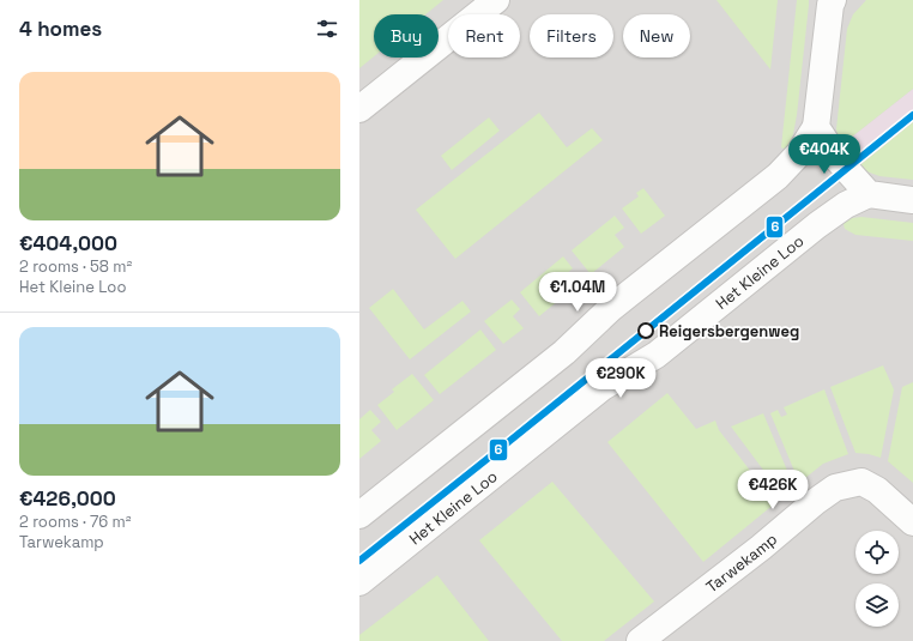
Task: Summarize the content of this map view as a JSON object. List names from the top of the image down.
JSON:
{
  "streets": {
    "street": ["Het Kleine Loo", "Tarwekamp"]
  },
  "places": ["Reigersbergenweg"],
  "lines": ["transit line 6"],
  "page": {
    "heading": "4 homes",
    "chip": [
      "Buy",
      "Rent",
      "Filters",
      "New"
    ],
    "list": [
      {
        "name": "€404,000",
        "note": "2 rooms · 58 m² · Het Kleine Loo"
      },
      {
        "name": "€426,000",
        "note": "2 rooms · 76 m² · Tarwekamp"
      }
    ],
    "price": [
      "€404K",
      "€1.04M",
      "€290K",
      "€426K"
    ]
  }
}
